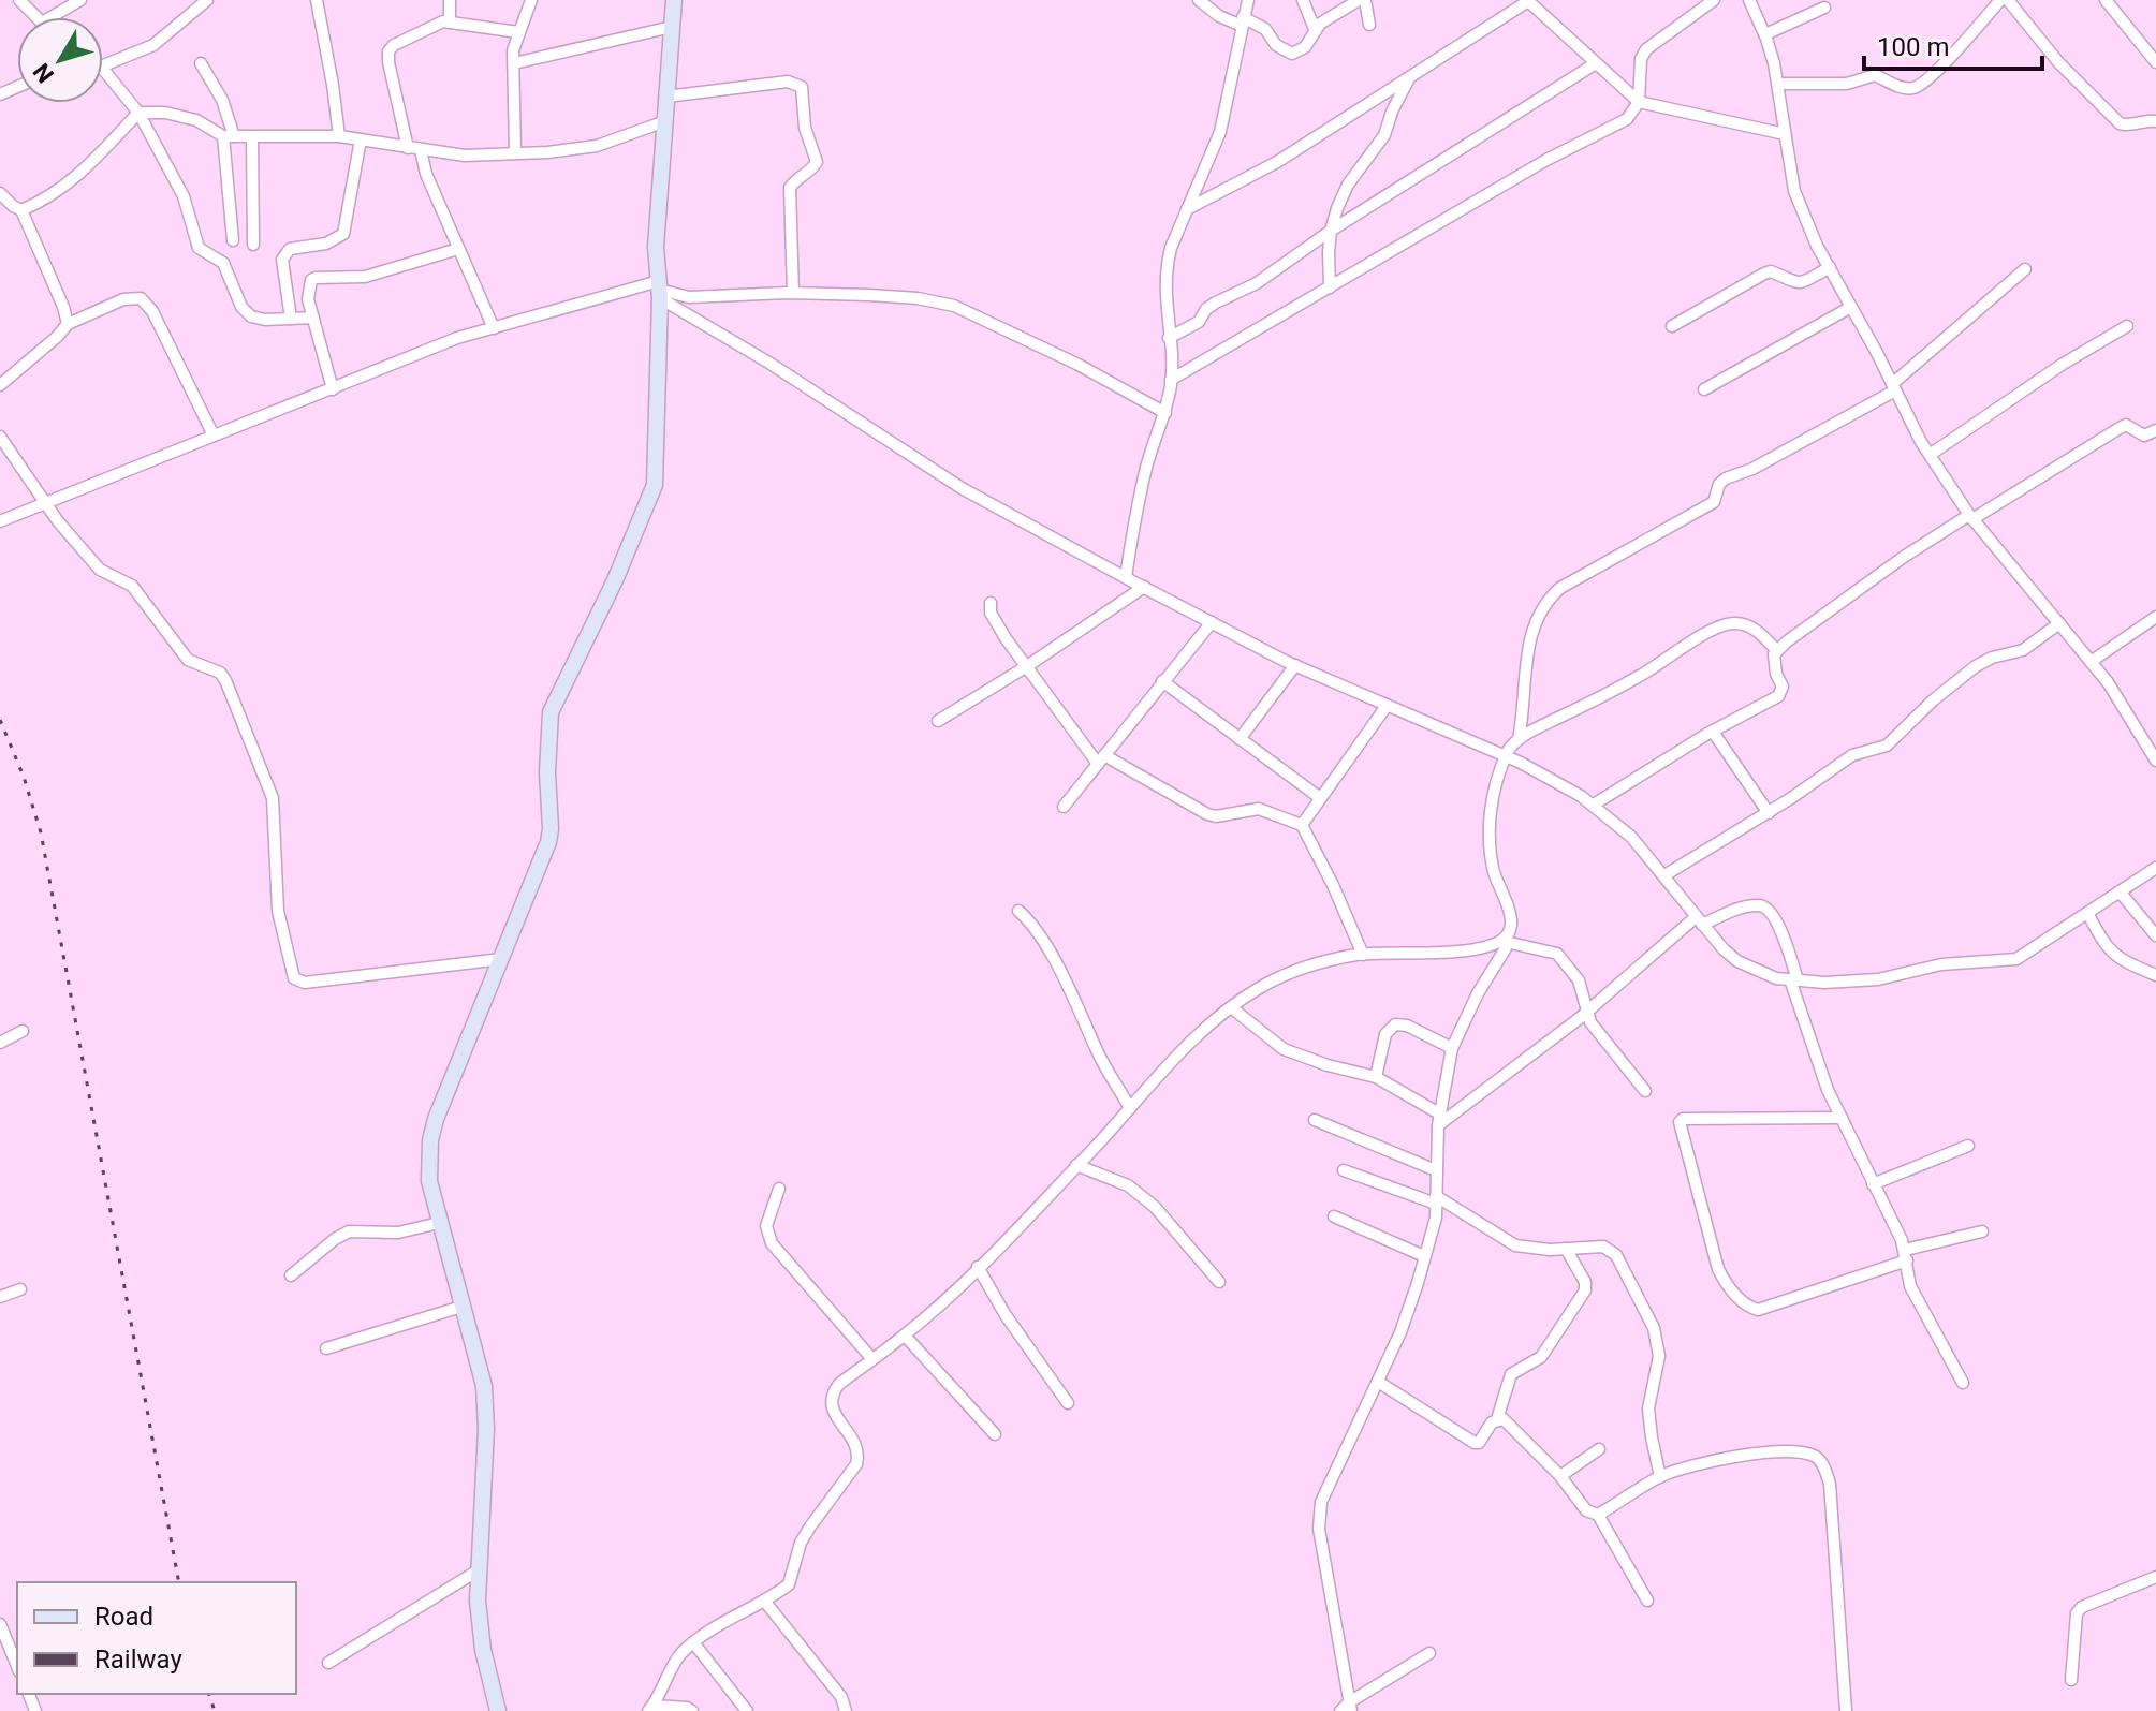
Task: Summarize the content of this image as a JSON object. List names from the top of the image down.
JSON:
{
  "legend": ["Road", "Railway"],
  "scale_bar": "100 m",
  "north": "bottom left"
}
